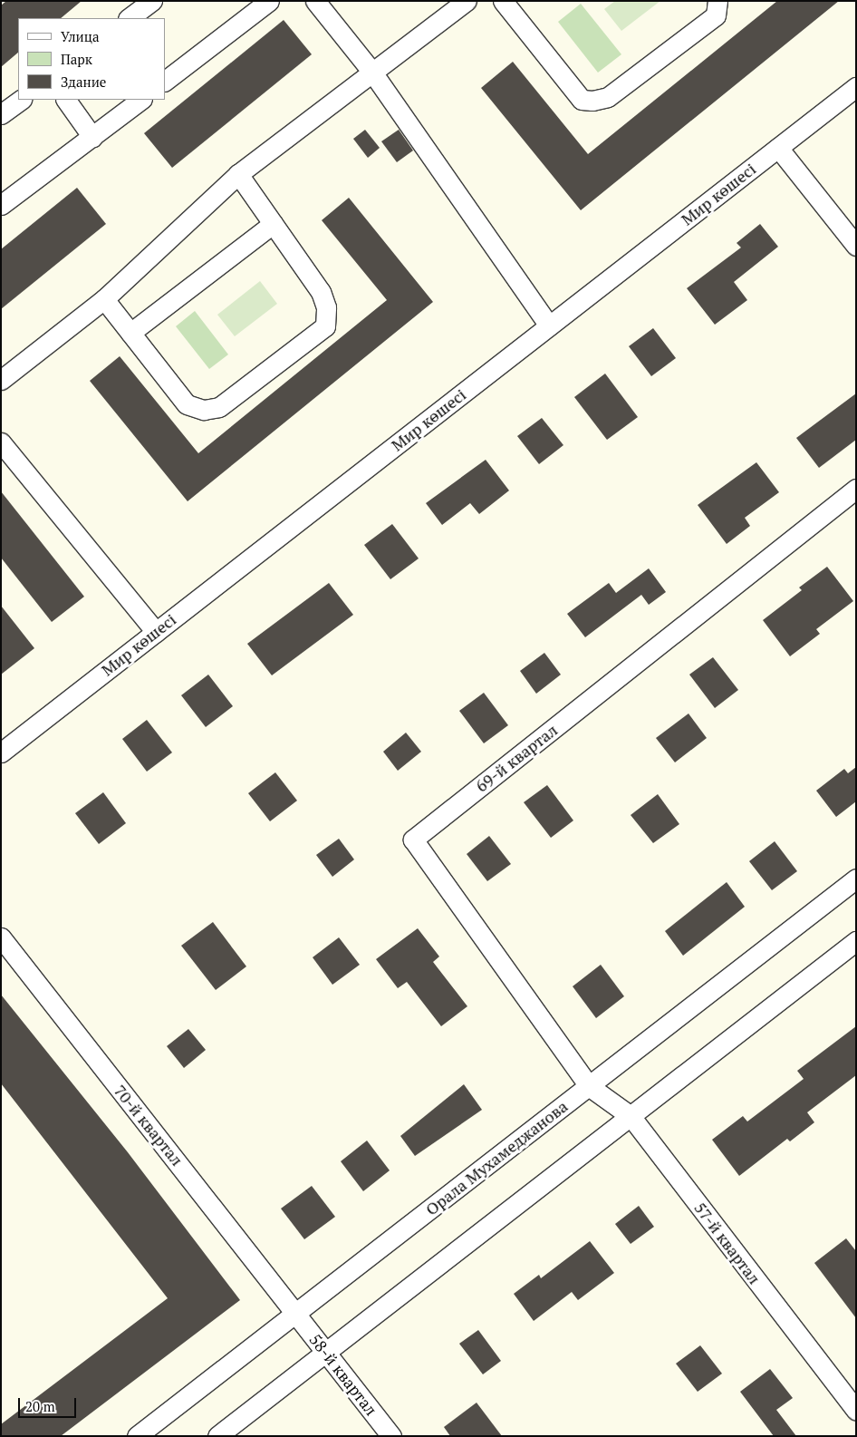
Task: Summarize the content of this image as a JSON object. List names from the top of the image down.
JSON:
{
  "streets": {
    "street": [
      "Мир көшесі",
      "69-й квартал",
      "70-й квартал",
      "Орала Мухамеджанова",
      "57-й квартал",
      "58-й квартал"
    ]
  },
  "crossings": [
    ["69-й квартал", "Орала Мухамеджанова"],
    ["69-й квартал", "57-й квартал"],
    ["70-й квартал", "Орала Мухамеджанова"],
    ["70-й квартал", "58-й квартал"],
    ["Орала Мухамеджанова", "57-й квартал"],
    ["Орала Мухамеджанова", "58-й квартал"]
  ],
  "legend": ["Улица", "Парк", "Здание"],
  "scale_bar": "20 m"
}
